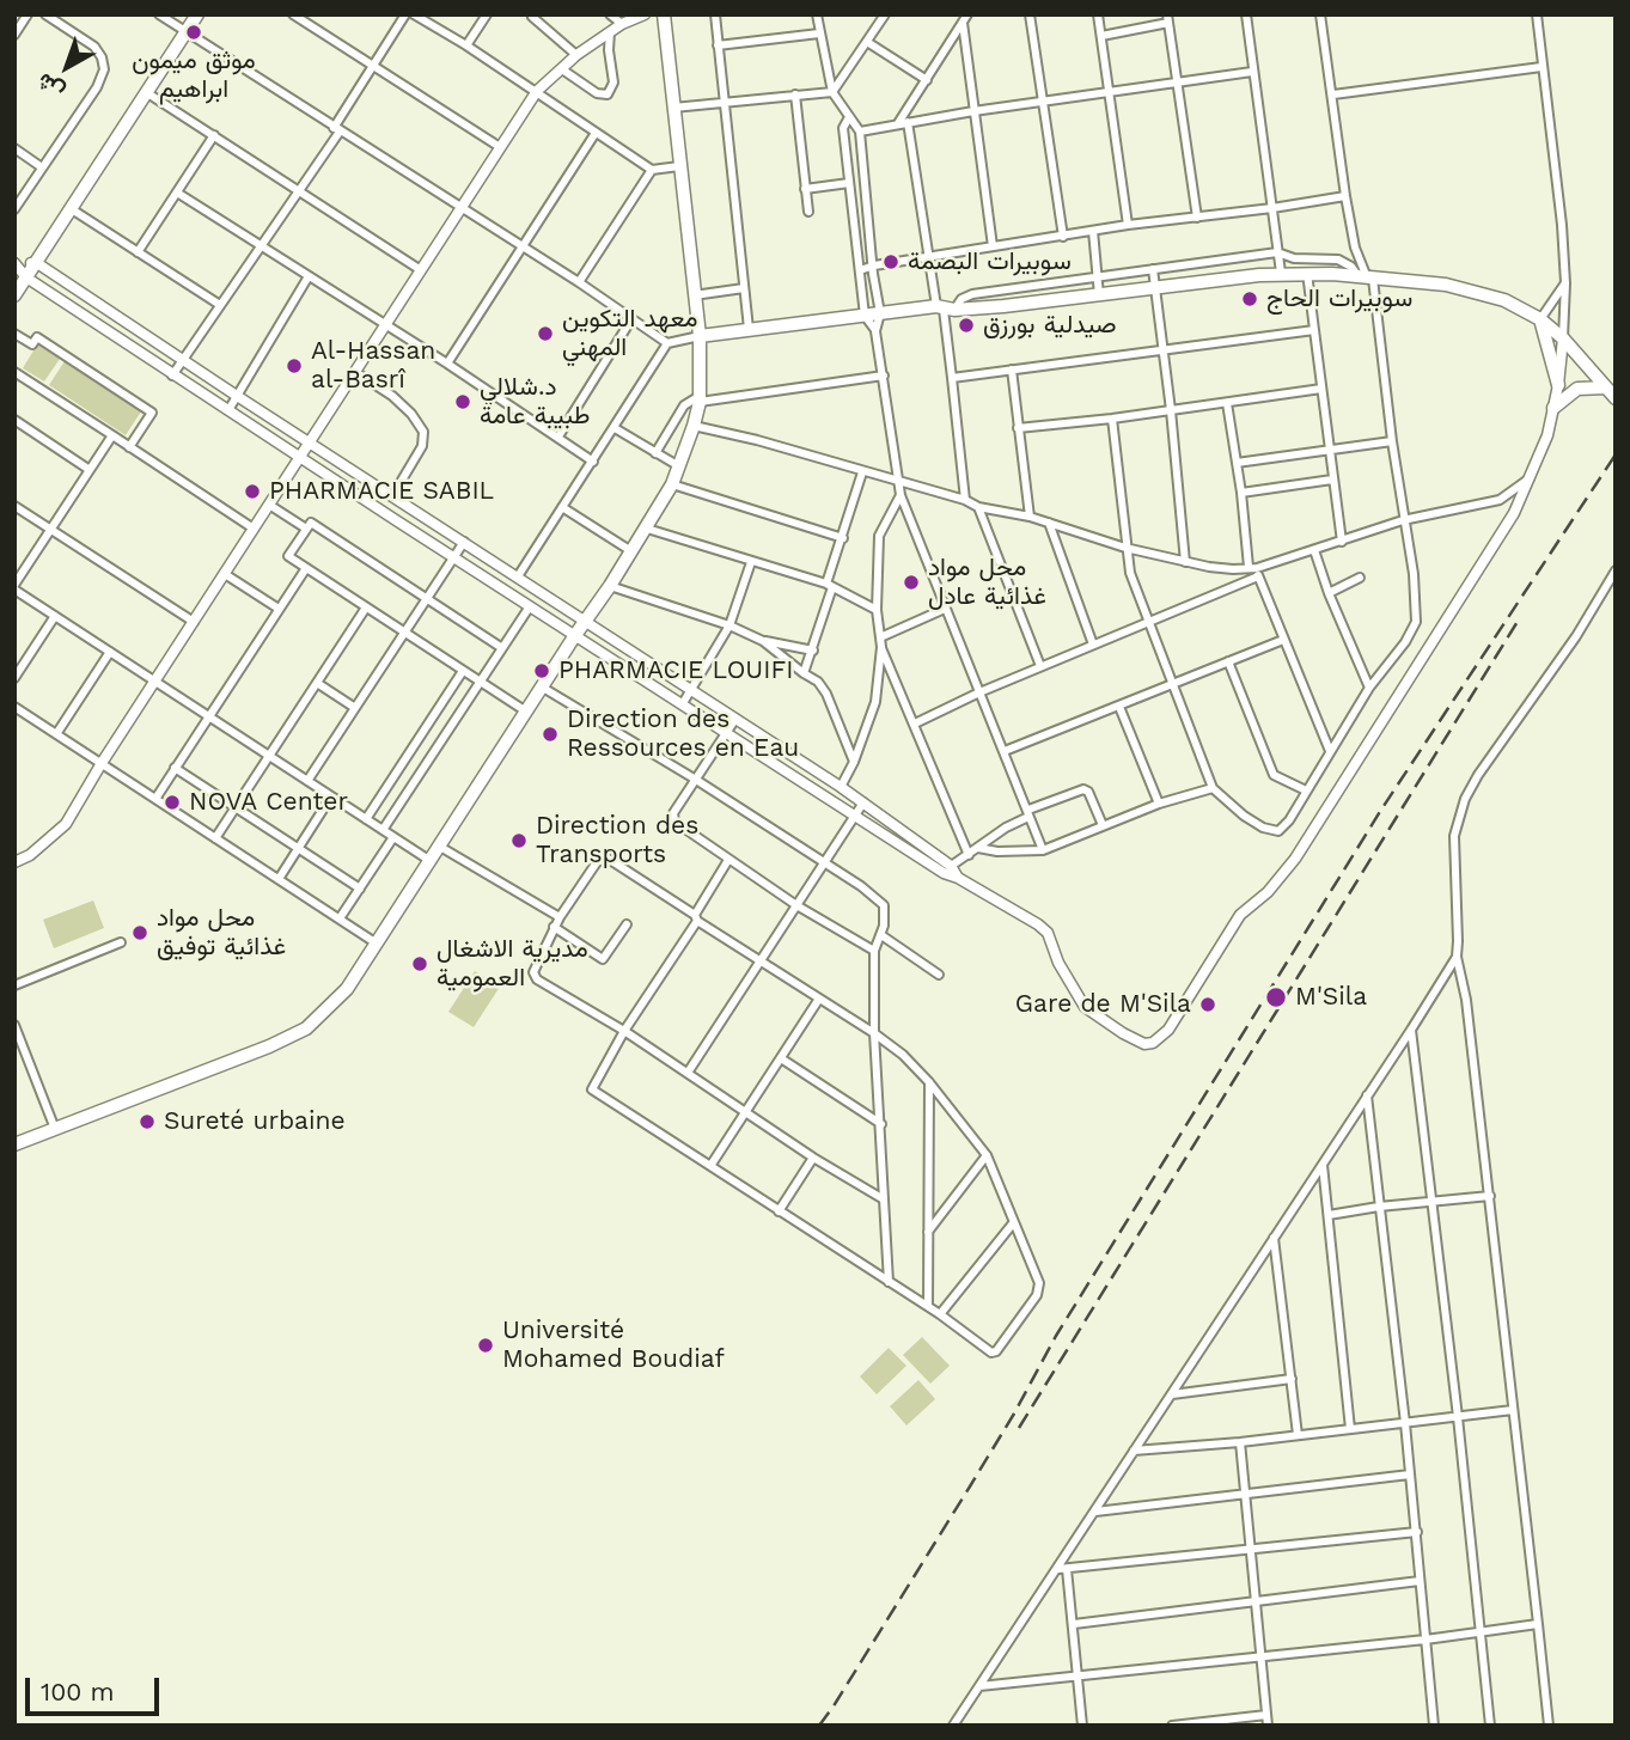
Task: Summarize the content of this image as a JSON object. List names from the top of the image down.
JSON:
{
  "places": [
    "موثق ميمون ابراهيم",
    "سوبيرات البصمة",
    "سوبيرات الحاج",
    "صيدلية بورزق",
    "معهد التكوين المهني",
    "Al-Hassan al-Basrî",
    "د.شلالي طبيبة عامة",
    "PHARMACIE SABIL",
    "محل مواد غذائية عادل",
    "PHARMACIE LOUIFI",
    "Direction des Ressources en Eau",
    "NOVA Center",
    "Direction des Transports",
    "محل مواد غذائية توفيق",
    "مديرية الاشغال العمومية",
    "M'Sila",
    "Gare de M'Sila",
    "Sureté urbaine",
    "Université Mohamed Boudiaf"
  ],
  "scale_bar": "100 m",
  "north": "bottom left"
}
